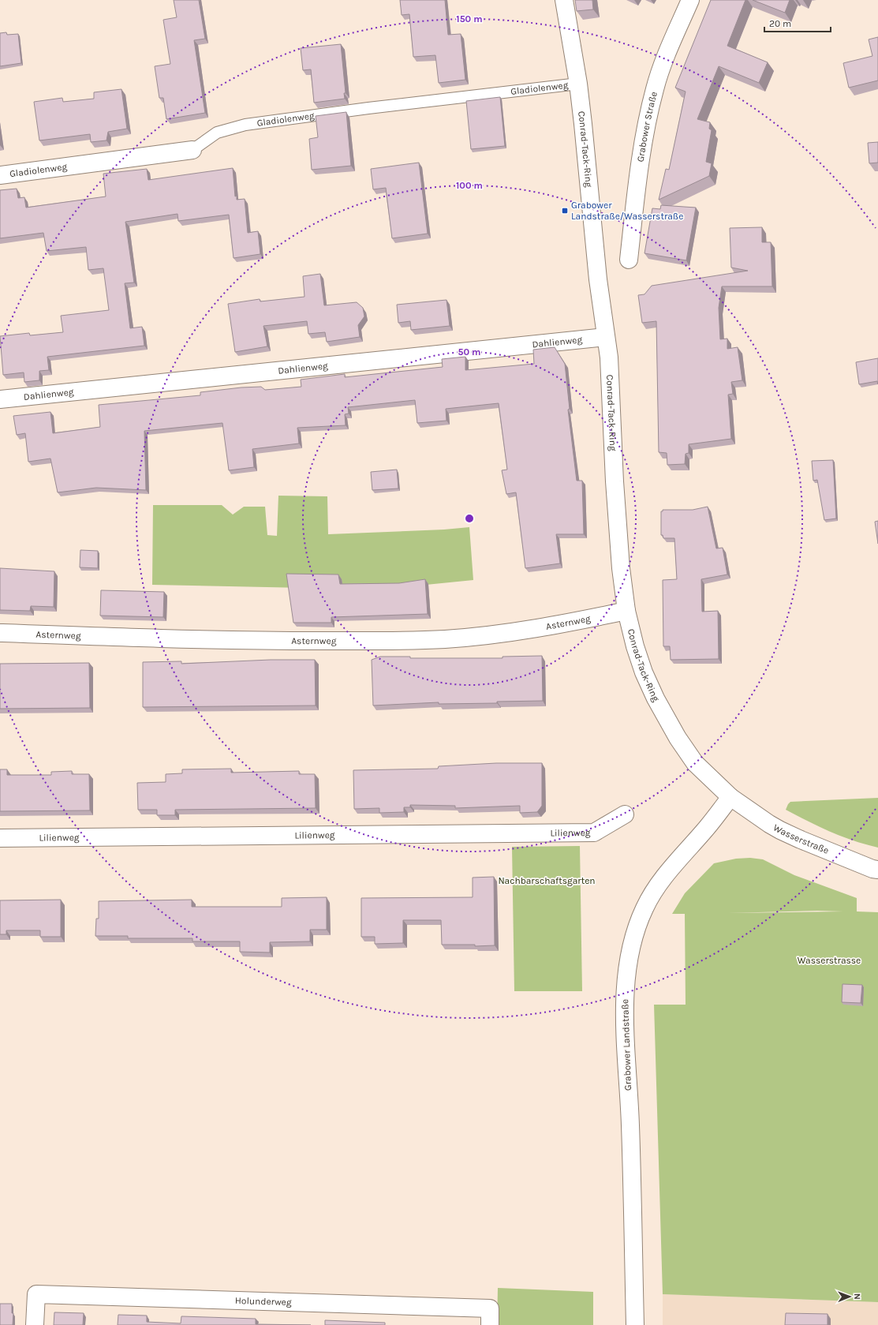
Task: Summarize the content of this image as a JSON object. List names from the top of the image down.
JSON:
{
  "streets": {
    "street": [
      "Gladiolenweg",
      "Grabower Straße",
      "Conrad-Tack-Ring",
      "Dahlienweg",
      "Asternweg",
      "Lilienweg",
      "Wasserstraße",
      "Grabower Landstraße",
      "Holunderweg"
    ]
  },
  "crossings": [
    ["Gladiolenweg", "Conrad-Tack-Ring"],
    ["Conrad-Tack-Ring", "Dahlienweg"],
    ["Conrad-Tack-Ring", "Asternweg"],
    ["Conrad-Tack-Ring", "Wasserstraße"],
    ["Conrad-Tack-Ring", "Grabower Landstraße"],
    ["Wasserstraße", "Grabower Landstraße"]
  ],
  "parks": ["Nachbarschaftsgarten", "Wasserstrasse"],
  "places": {
    "transit": ["Grabower Landstraße/Wasserstraße"]
  },
  "scale_bar": "20 m",
  "north": "right",
  "rings": ["150 m", "100 m", "50 m"]
}
